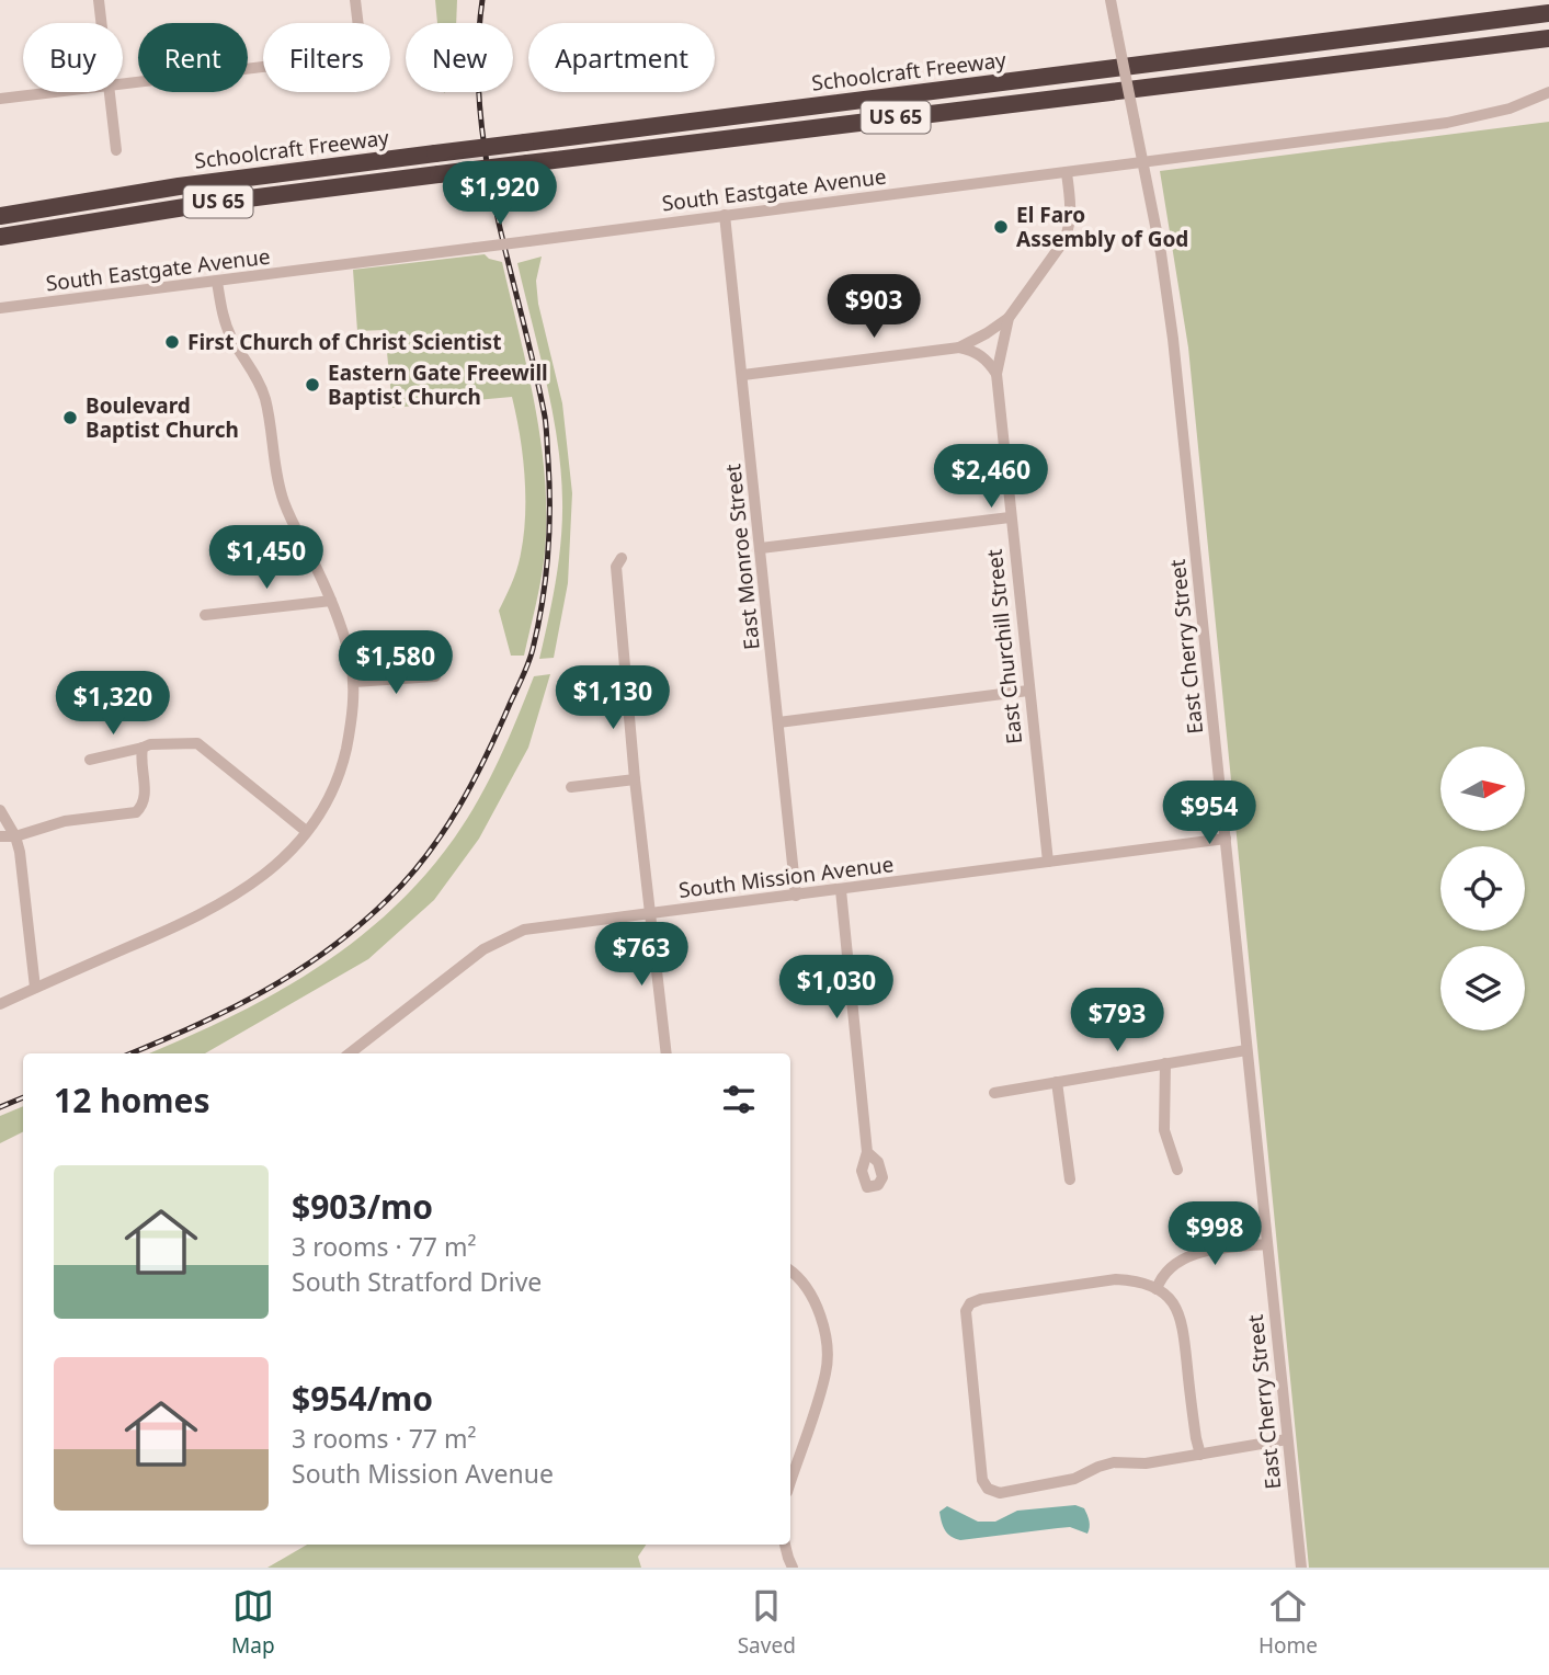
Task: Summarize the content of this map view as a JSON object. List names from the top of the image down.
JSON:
{
  "streets": {
    "highway": ["Schoolcraft Freeway", "US 65"],
    "street": [
      "South Eastgate Avenue",
      "East Monroe Street",
      "East Churchill Street",
      "East Cherry Street",
      "South Mission Avenue"
    ]
  },
  "crossings": [
    ["South Eastgate Avenue", "East Monroe Street"],
    ["South Eastgate Avenue", "East Churchill Street"],
    ["South Eastgate Avenue", "East Cherry Street"],
    ["East Monroe Street", "South Mission Avenue"],
    ["East Churchill Street", "South Mission Avenue"],
    ["East Cherry Street", "South Mission Avenue"]
  ],
  "places": [
    "El Faro Assembly of God",
    "First Church of Christ Scientist",
    "Eastern Gate Freewill Baptist Church",
    "Boulevard Baptist Church"
  ],
  "north": "right",
  "page": {
    "chip": [
      "Buy",
      "Rent",
      "Filters",
      "New",
      "Apartment"
    ],
    "price": [
      "$1,920",
      "$903",
      "$2,460",
      "$1,450",
      "$1,580",
      "$1,130",
      "$1,320",
      "$954",
      "$763",
      "$1,030",
      "$793",
      "$998"
    ],
    "heading": "12 homes",
    "list": [
      {
        "name": "$903/mo",
        "note": "3 rooms · 77 m² · South Stratford Drive"
      },
      {
        "name": "$954/mo",
        "note": "3 rooms · 77 m² · South Mission Avenue"
      }
    ],
    "tabs": ["Map", "Saved", "Home"]
  }
}
